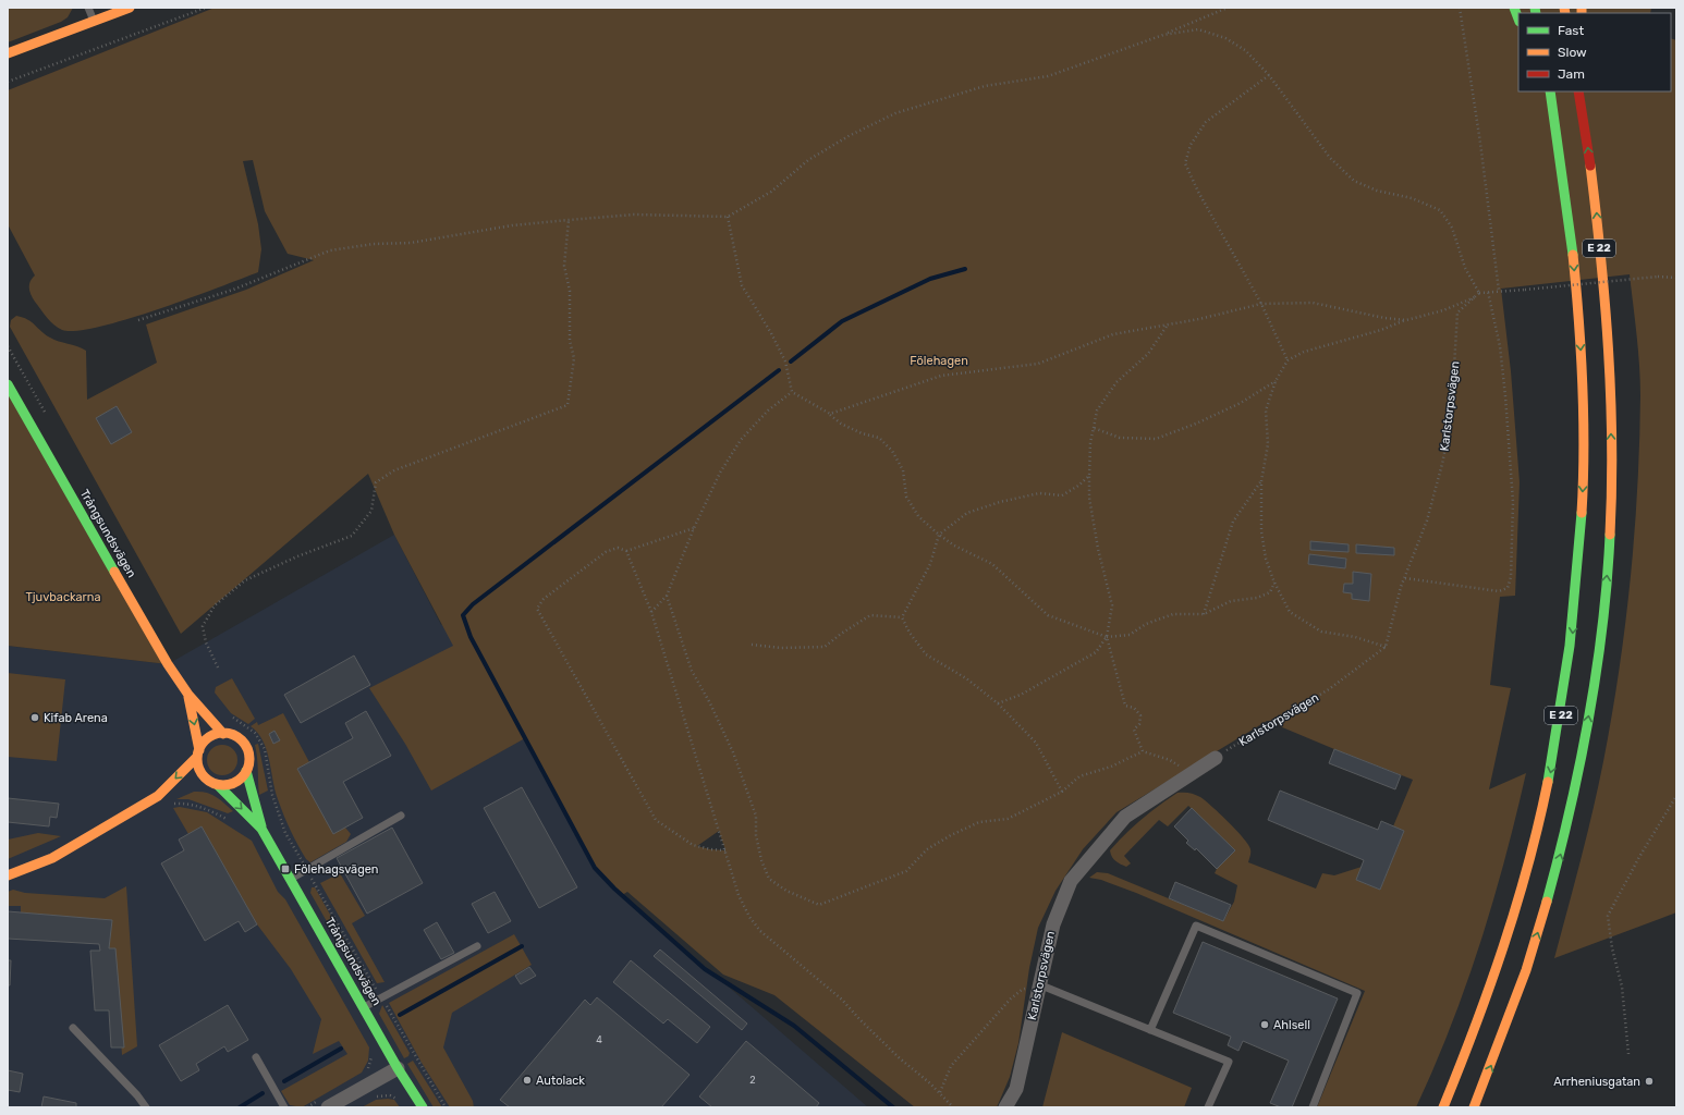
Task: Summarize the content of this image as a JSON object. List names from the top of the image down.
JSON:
{
  "streets": {
    "main road": ["E 22", "Trångsundsvägen"],
    "street": ["Karlstorpsvägen"]
  },
  "parks": ["Fölehagen", "Tjuvbackarna"],
  "places": {
    "other": [
      "Kifab Arena",
      "Ahlsell",
      "Autolack",
      "Arrheniusgatan"
    ],
    "transit": ["Fölehagsvägen"]
  },
  "house_numbers": ["4", "2"],
  "legend": ["Fast", "Slow", "Jam"]
}
